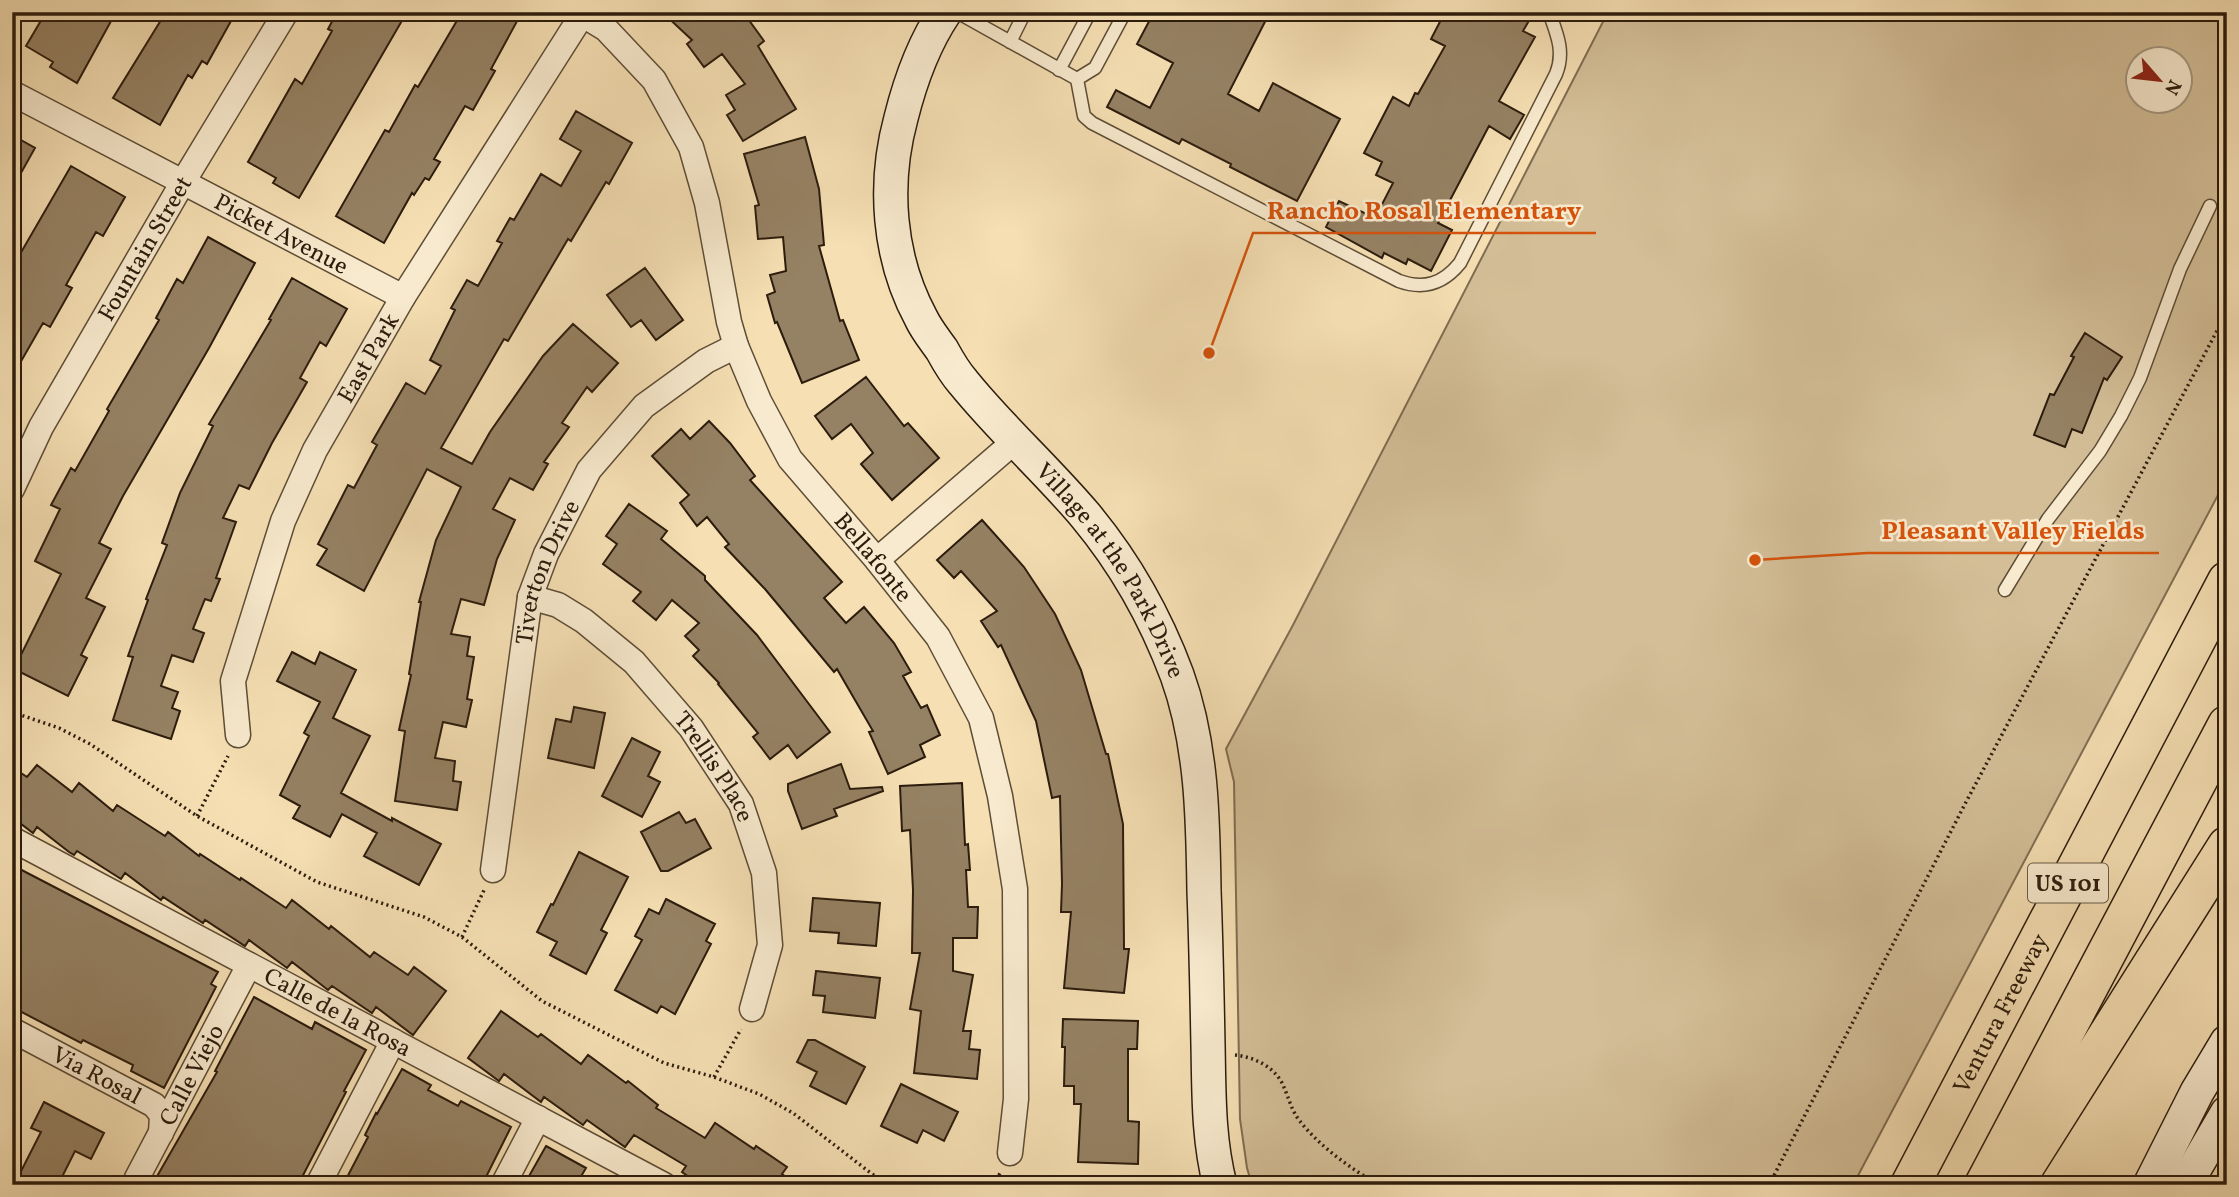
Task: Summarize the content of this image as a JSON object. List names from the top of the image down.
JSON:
{
  "streets": {
    "highway": ["US 101", "Ventura Freeway"],
    "street": [
      "Picket Avenue",
      "Fountain Street",
      "East Park",
      "Bellafonte",
      "Tiverton Drive",
      "Village at the Park Drive",
      "Trellis Place",
      "Calle de la Rosa",
      "Via Rosal",
      "Calle Viejo"
    ]
  },
  "crossings": [
    ["Picket Avenue", "Fountain Street"],
    ["Picket Avenue", "East Park"],
    ["East Park", "Bellafonte"],
    ["Bellafonte", "Tiverton Drive"],
    ["Tiverton Drive", "Trellis Place"],
    ["Calle de la Rosa", "Calle Viejo"],
    ["Via Rosal", "Calle Viejo"]
  ],
  "places": ["Rancho Rosal Elementary", "Pleasant Valley Fields"],
  "north": "bottom right"
}
